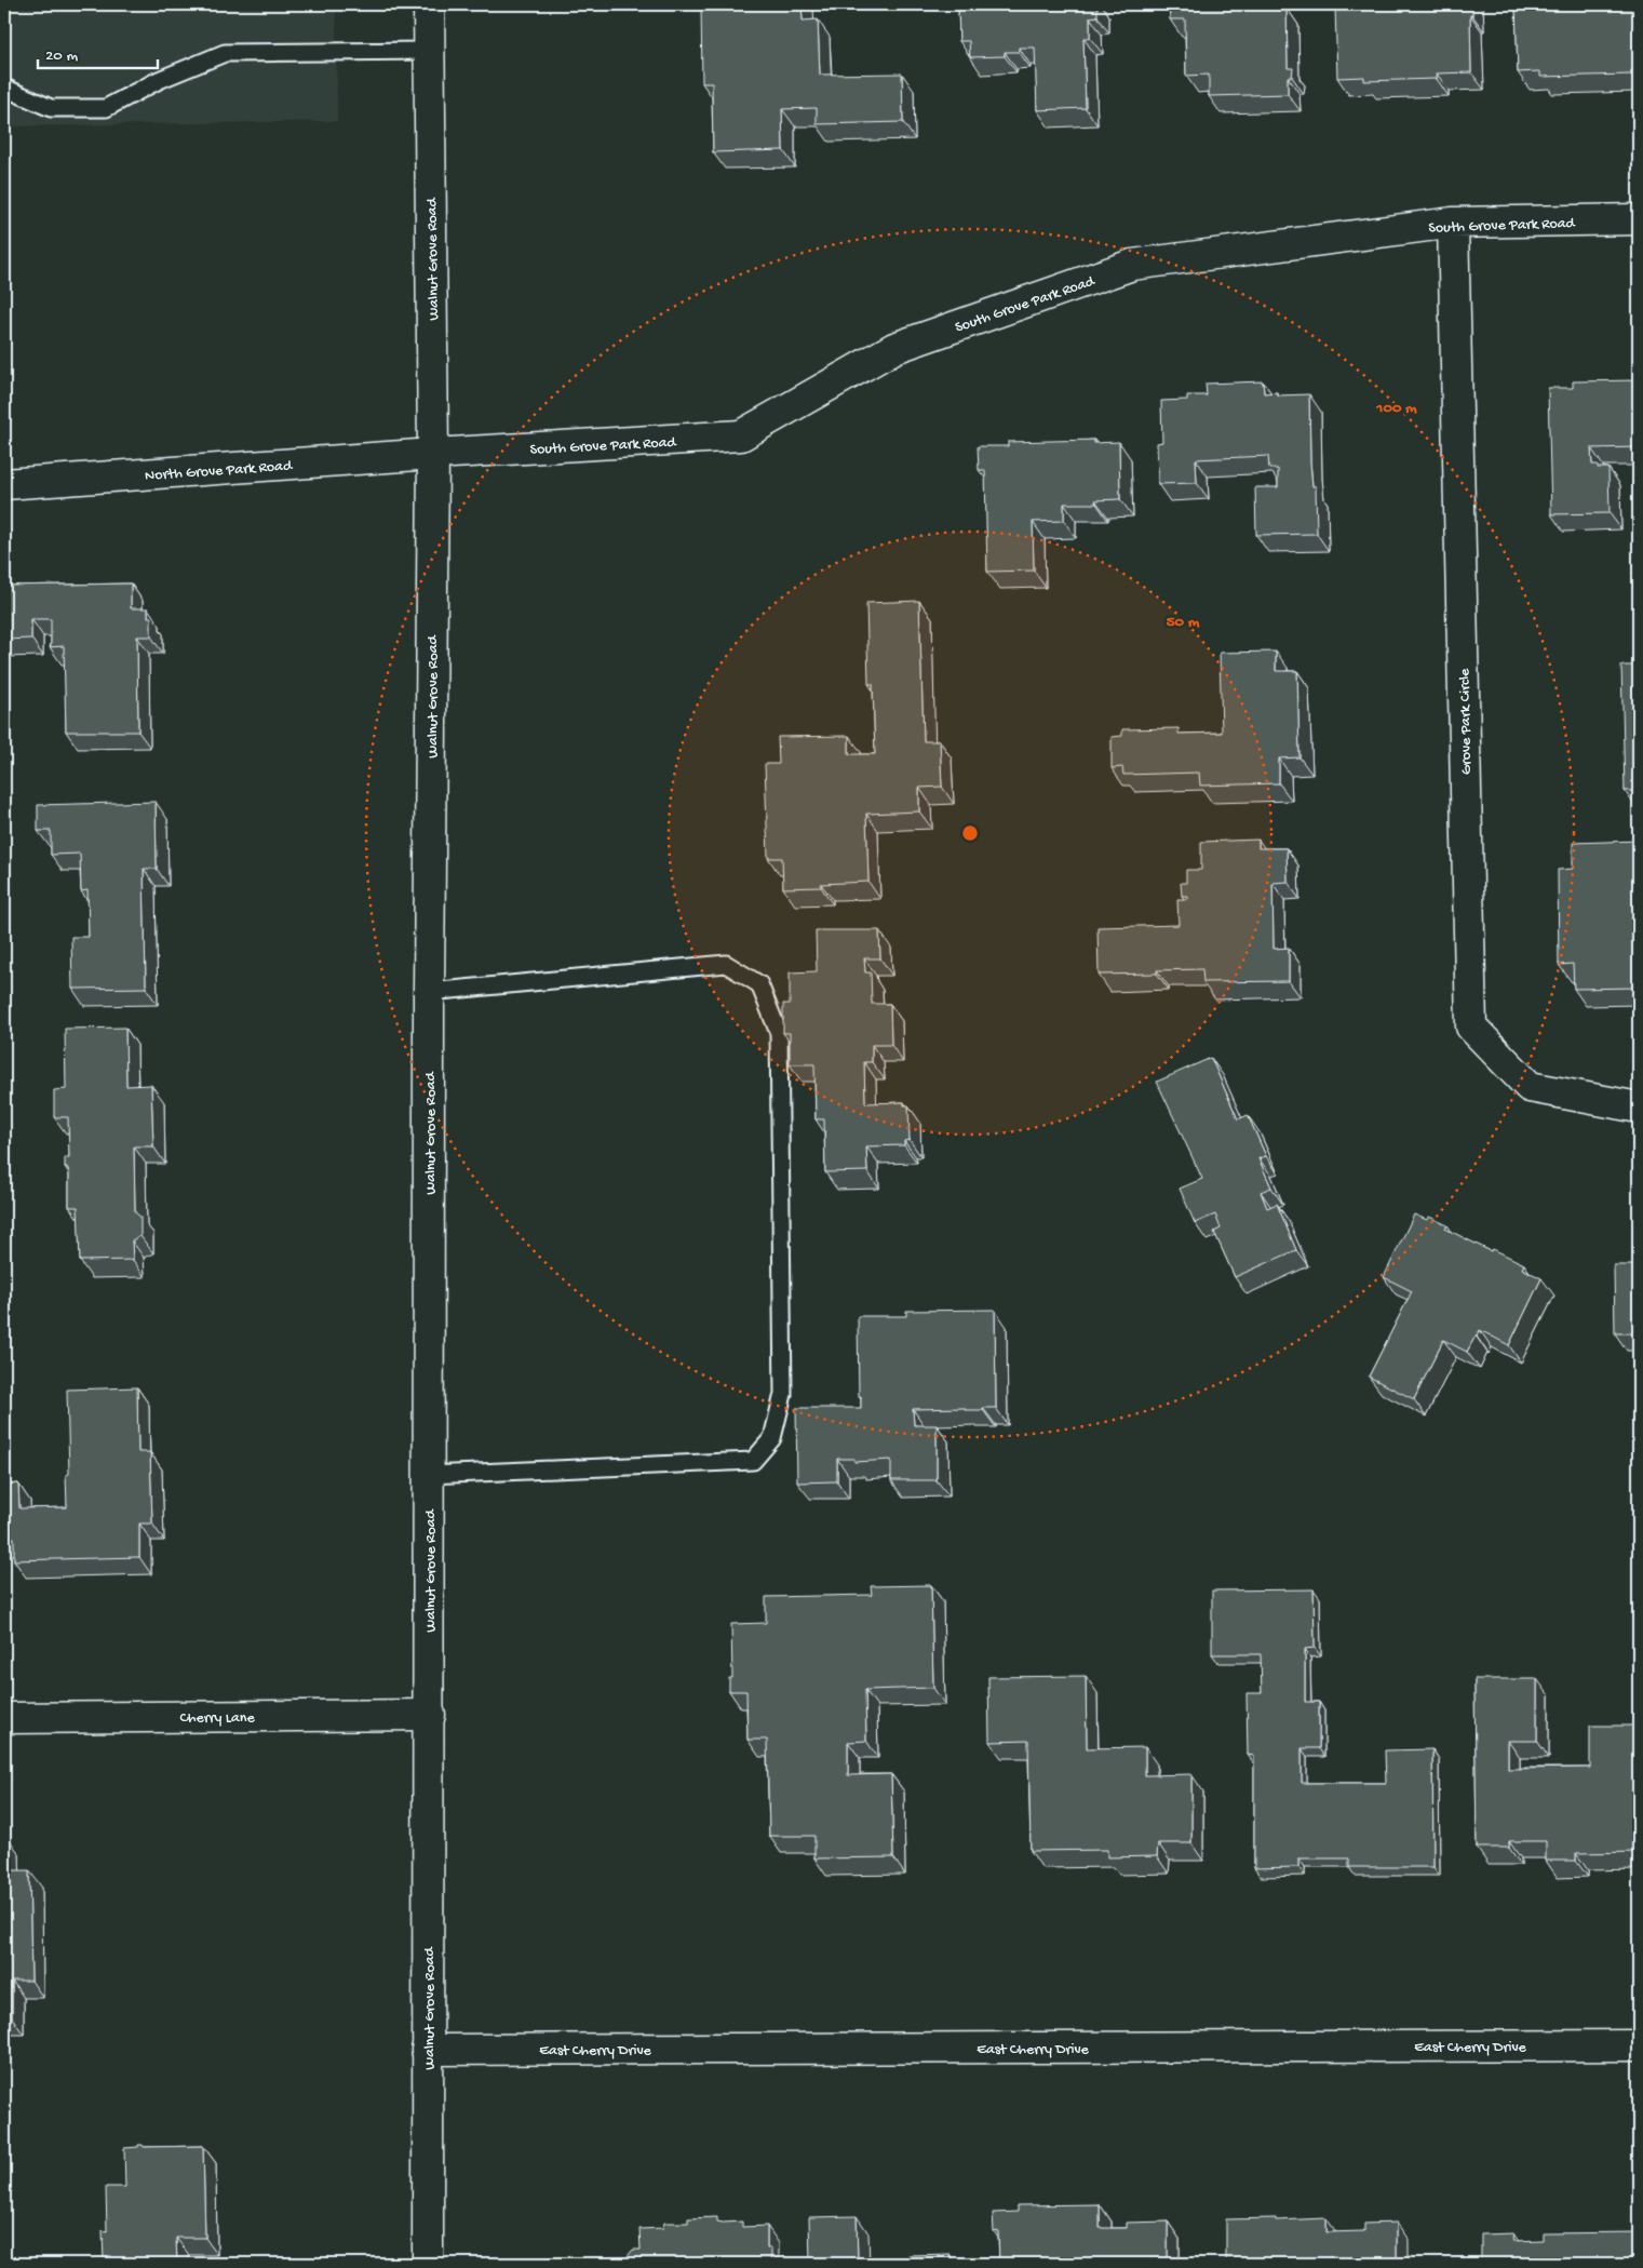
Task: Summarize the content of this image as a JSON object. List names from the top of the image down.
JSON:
{
  "streets": {
    "street": [
      "South Grove Park Road",
      "Walnut Grove Road",
      "North Grove Park Road",
      "Grove Park Circle",
      "Cherry Lane",
      "East Cherry Drive"
    ]
  },
  "crossings": [
    ["South Grove Park Road", "Walnut Grove Road"],
    ["South Grove Park Road", "North Grove Park Road"],
    ["South Grove Park Road", "Grove Park Circle"],
    ["Walnut Grove Road", "North Grove Park Road"],
    ["Walnut Grove Road", "Cherry Lane"],
    ["Walnut Grove Road", "East Cherry Drive"]
  ],
  "scale_bar": "20 m",
  "rings": ["100 m", "50 m"]
}
